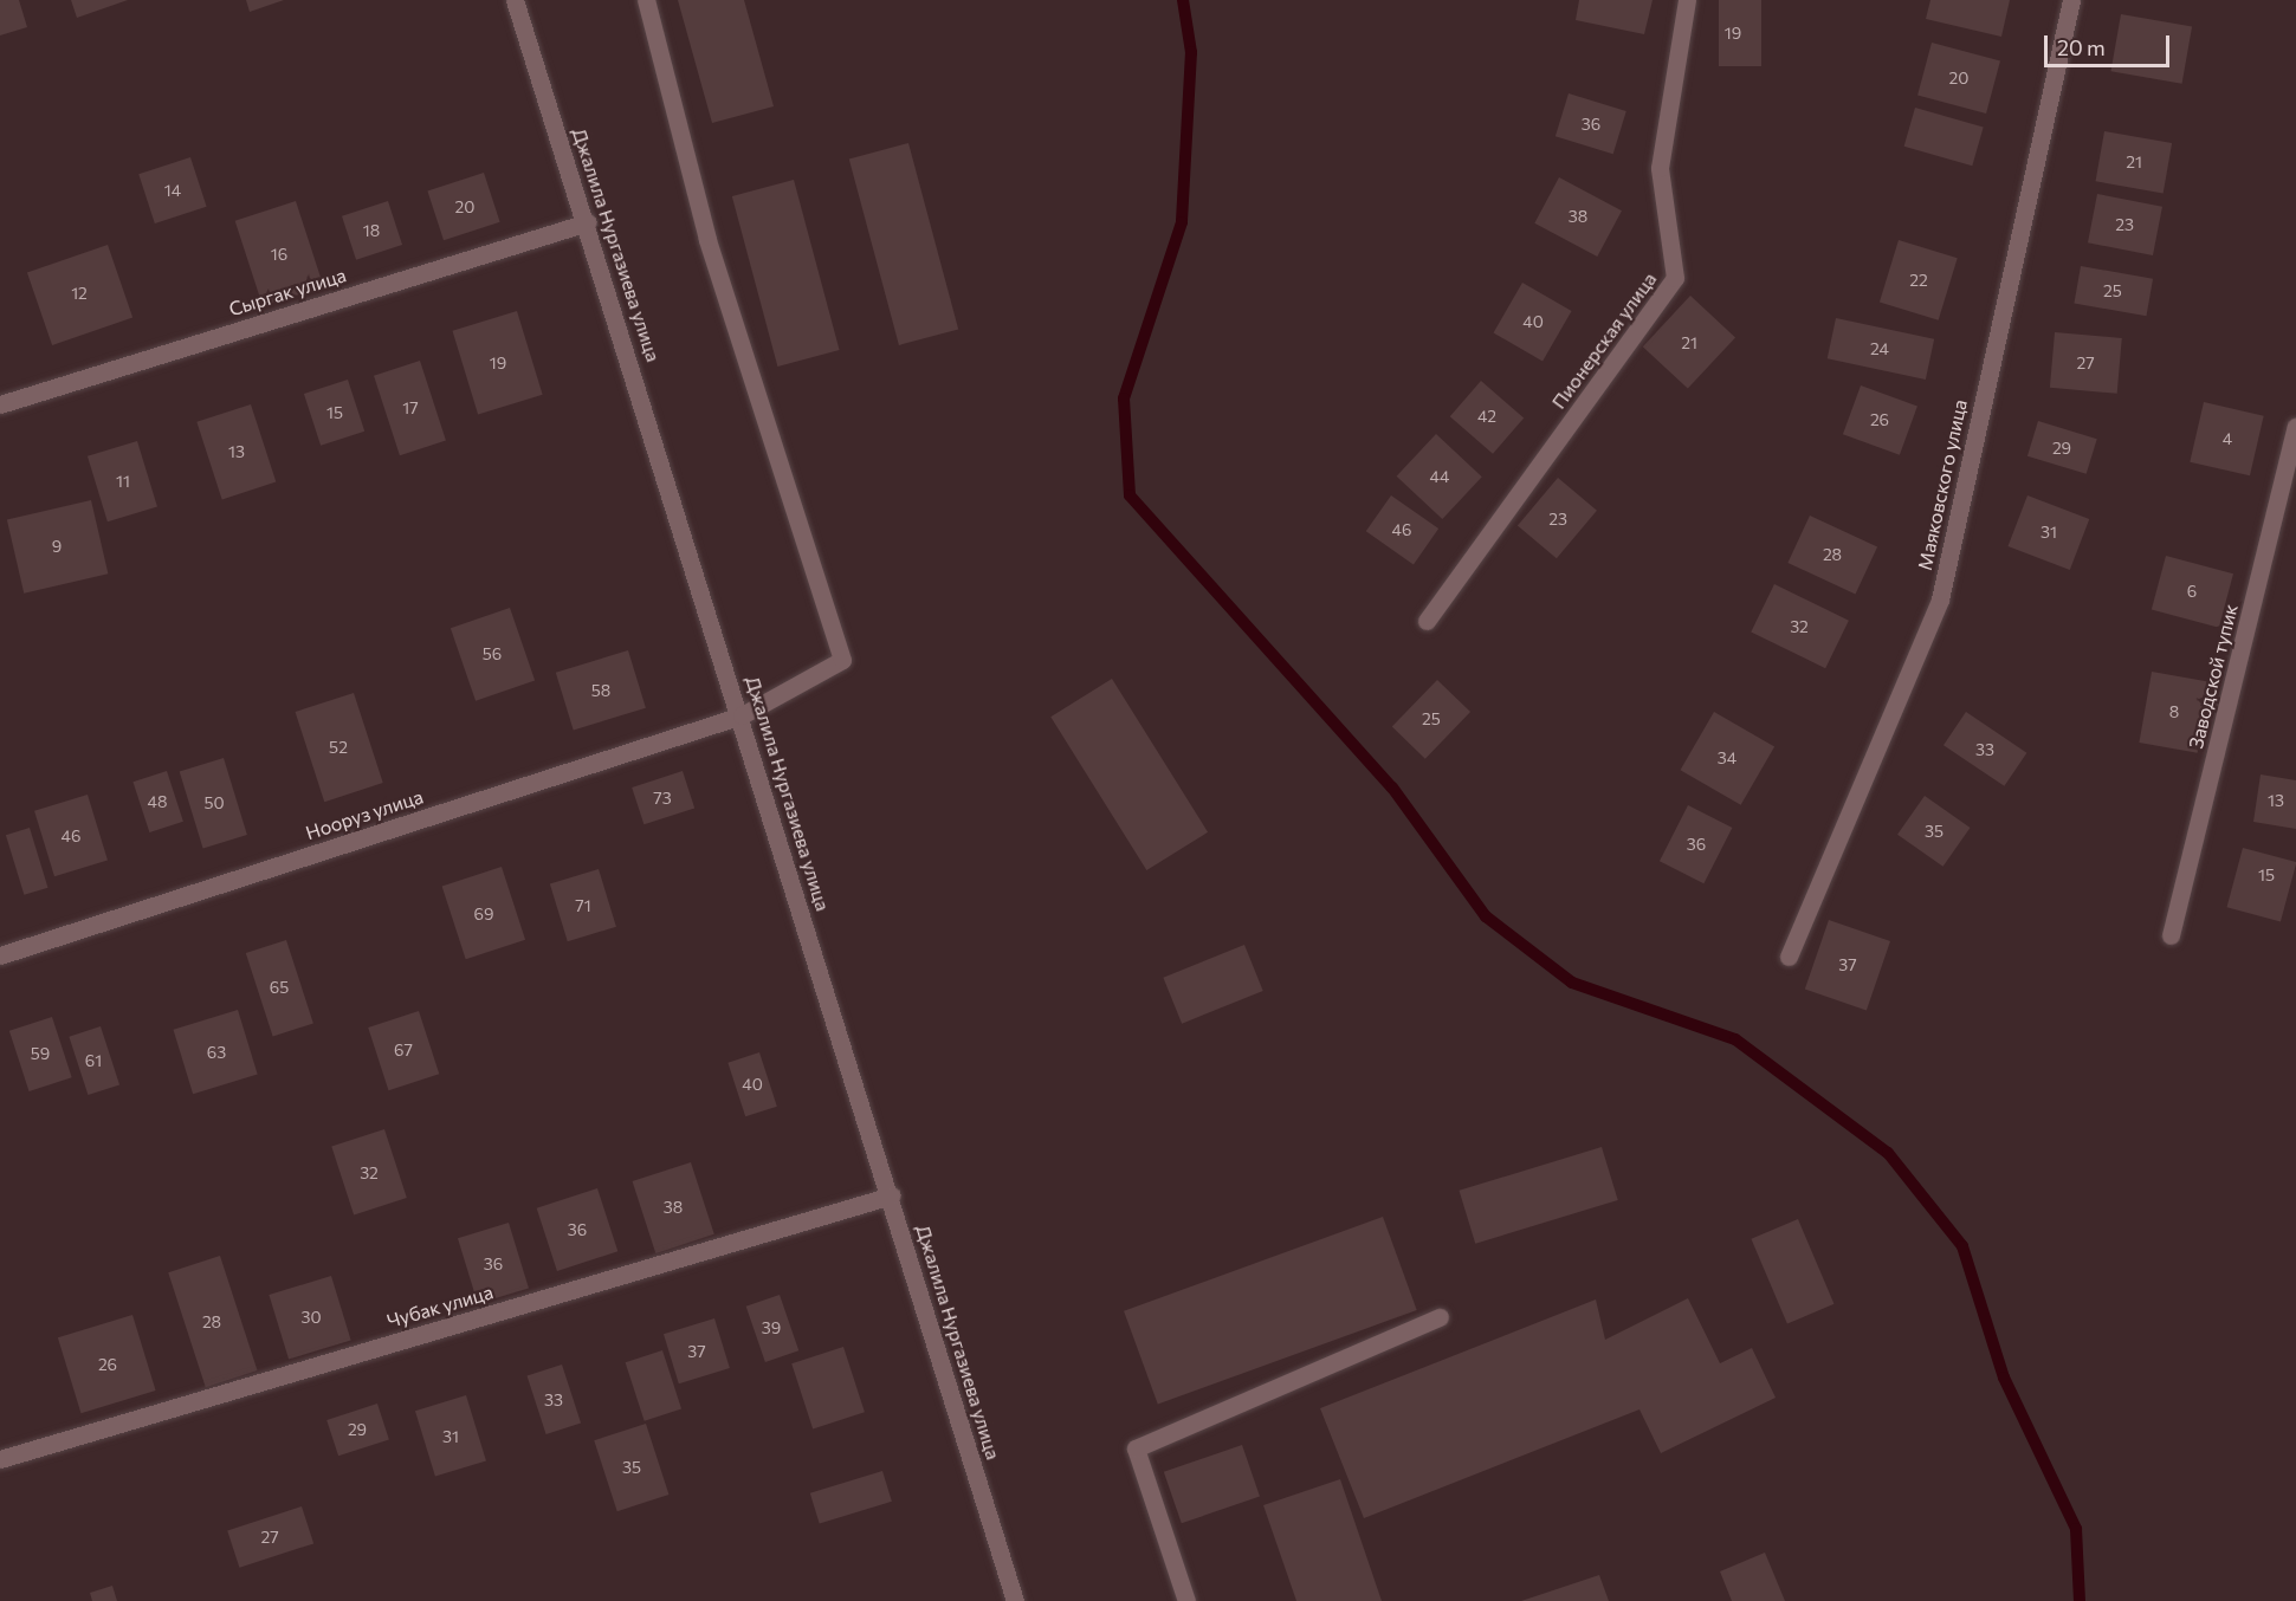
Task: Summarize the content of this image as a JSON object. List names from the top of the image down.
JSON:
{
  "streets": {
    "street": [
      "Джалила Нургазиева улица",
      "Сыргак улица",
      "Пионерская улица",
      "Маяковского улица",
      "Заводской тупик",
      "Нооруз улица",
      "Чубак улица"
    ]
  },
  "crossings": [
    ["Джалила Нургазиева улица", "Сыргак улица"],
    ["Джалила Нургазиева улица", "Нооруз улица"],
    ["Джалила Нургазиева улица", "Чубак улица"]
  ],
  "house_numbers": [
    "19",
    "20",
    "36",
    "21",
    "14",
    "20",
    "38",
    "23",
    "18",
    "16",
    "22",
    "25",
    "12",
    "40",
    "21",
    "24",
    "19",
    "27",
    "17",
    "15",
    "42",
    "26",
    "4",
    "29",
    "13",
    "44",
    "11",
    "23",
    "46",
    "31",
    "9",
    "28",
    "6",
    "32",
    "56",
    "58",
    "8",
    "25",
    "52",
    "33",
    "34",
    "73",
    "13",
    "48",
    "50",
    "35",
    "46",
    "36",
    "15",
    "71",
    "69",
    "37",
    "65",
    "67",
    "63",
    "59",
    "61",
    "40",
    "32",
    "38",
    "36",
    "36",
    "30",
    "28",
    "39",
    "37",
    "26",
    "33",
    "29",
    "31",
    "35",
    "27"
  ],
  "scale_bar": "20 m"
}
